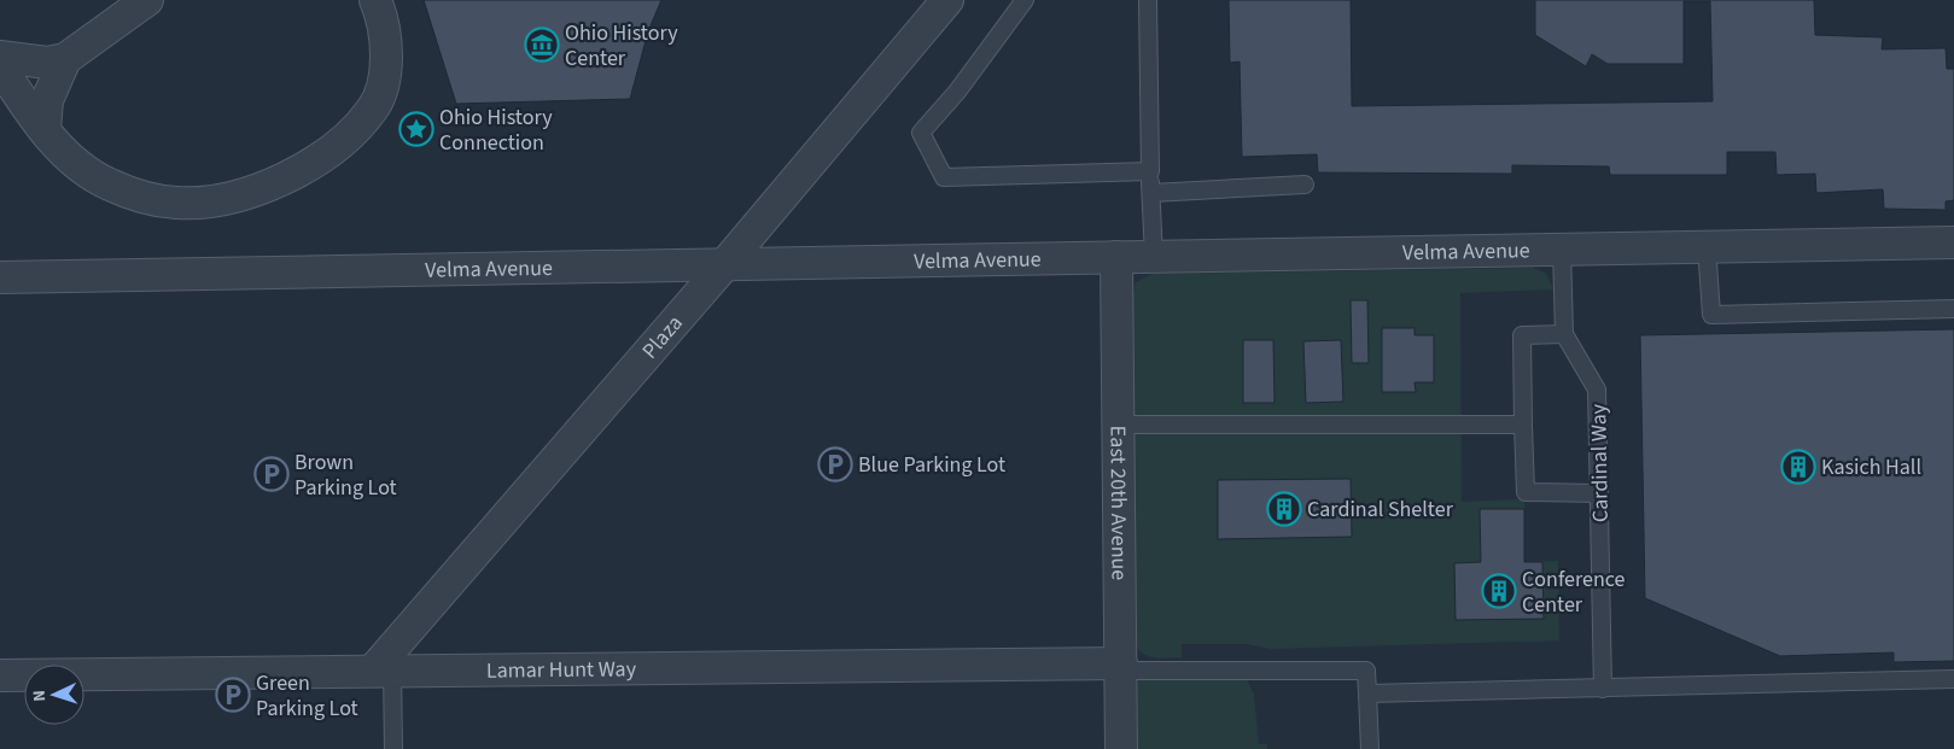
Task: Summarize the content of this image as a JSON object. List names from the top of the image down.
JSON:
{
  "streets": {
    "street": [
      "Velma Avenue",
      "Plaza",
      "East 20th Avenue",
      "Lamar Hunt Way"
    ],
    "lane": ["Cardinal Way"]
  },
  "crossings": [
    ["Velma Avenue", "Plaza"],
    ["Velma Avenue", "Cardinal Way"],
    ["Velma Avenue", "East 20th Avenue"],
    ["Plaza", "Lamar Hunt Way"],
    ["East 20th Avenue", "Lamar Hunt Way"]
  ],
  "places": {
    "museum": ["Ohio History Center"],
    "place": ["Ohio History Connection"],
    "parking": ["Blue Parking Lot", "Brown Parking Lot", "Green Parking Lot"],
    "building": ["Kasich Hall", "Cardinal Shelter", "Conference Center"]
  },
  "north": "left"
}
